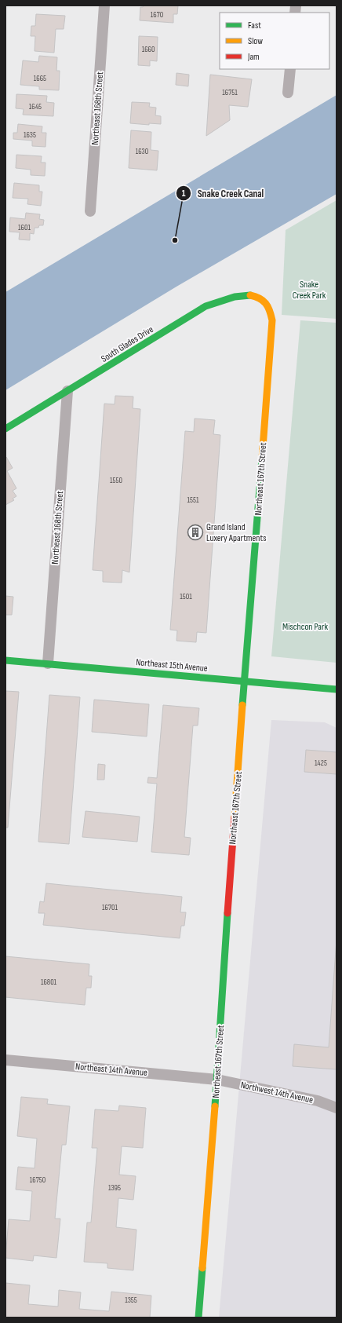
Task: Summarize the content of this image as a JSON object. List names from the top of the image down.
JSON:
{
  "streets": {
    "street": [
      "Northeast 168th Street",
      "South Glades Drive",
      "Northeast 167th Street",
      "Northeast 15th Avenue",
      "Northeast 14th Avenue",
      "Northwest 14th Avenue"
    ]
  },
  "crossings": [
    ["Northeast 168th Street", "South Glades Drive"],
    ["Northeast 168th Street", "Northeast 15th Avenue"],
    ["South Glades Drive", "Northeast 167th Street"],
    ["Northeast 167th Street", "Northeast 15th Avenue"],
    ["Northeast 167th Street", "Northeast 14th Avenue"],
    ["Northeast 167th Street", "Northwest 14th Avenue"],
    ["Northeast 14th Avenue", "Northwest 14th Avenue"]
  ],
  "parks": ["Snake Creek Park", "Mischcon Park"],
  "places": {
    "other": ["Snake Creek Canal"],
    "building": ["Grand Island Luxery Apartments"]
  },
  "house_numbers": [
    "1670",
    "1660",
    "1665",
    "16751",
    "1645",
    "1635",
    "1630",
    "1601",
    "1550",
    "1551",
    "1501",
    "1425",
    "16701",
    "16801",
    "16750",
    "1395",
    "1355"
  ],
  "legend": ["Fast", "Slow", "Jam"]
}
